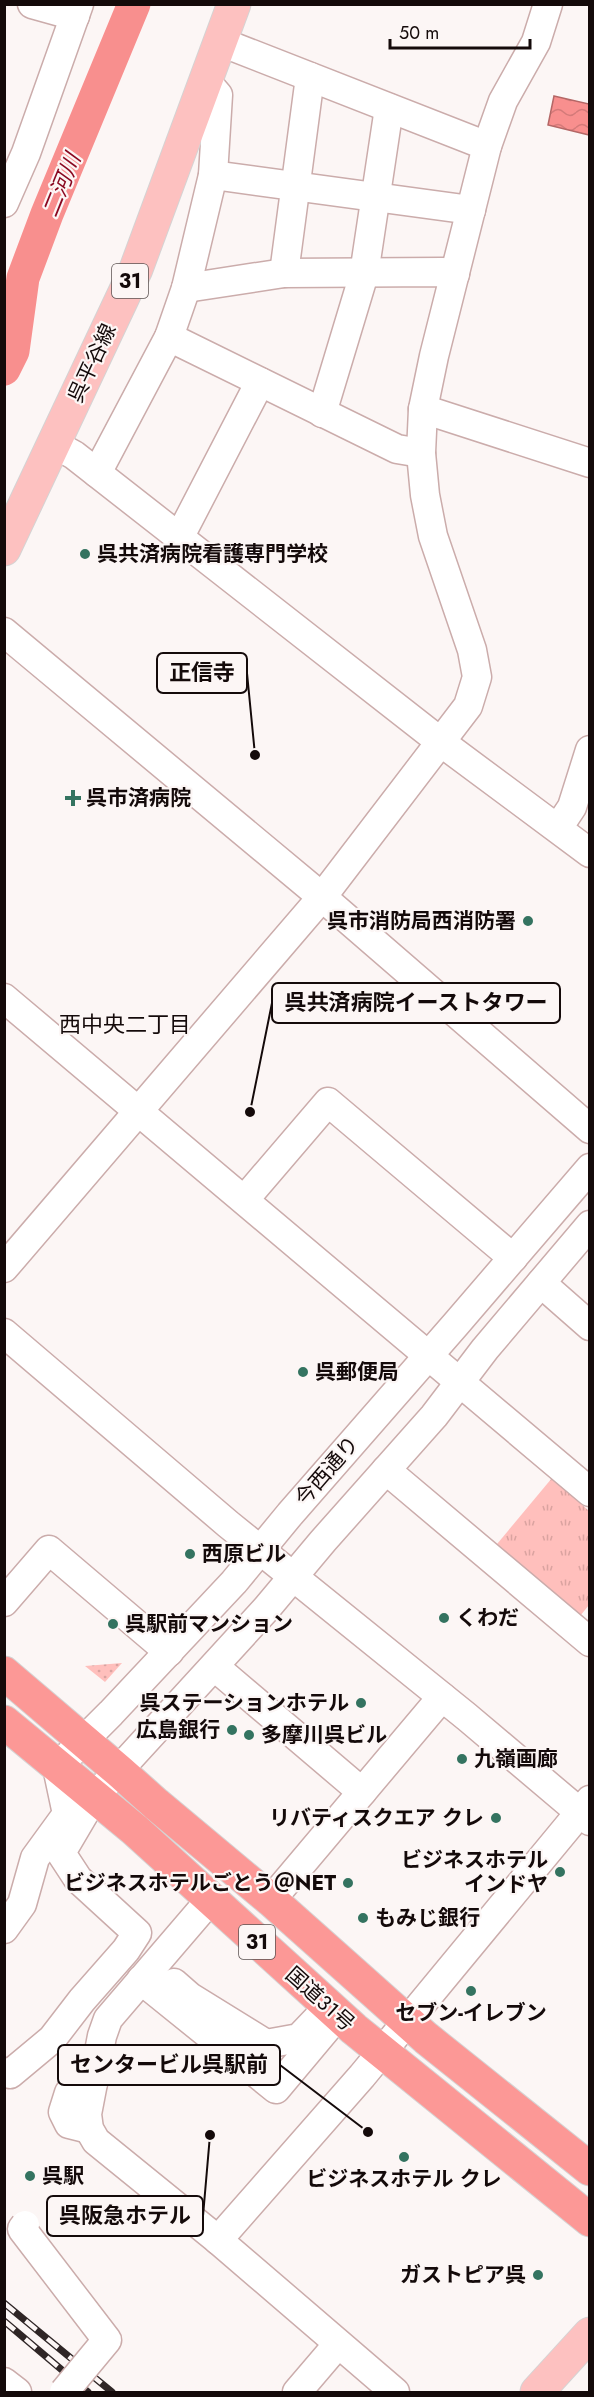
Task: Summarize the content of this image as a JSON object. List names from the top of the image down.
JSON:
{
  "streets": {
    "highway": ["31", "国道31号"],
    "main road": ["呉平谷線"],
    "street": ["今西通り"]
  },
  "crossings": [
    ["今西通り", "国道31号"]
  ],
  "districts": ["西中央二丁目"],
  "water": ["二河川"],
  "places": {
    "other": [
      "呉共済病院看護専門学校",
      "正信寺",
      "呉市消防局西消防署",
      "呉共済病院イーストタワー",
      "呉郵便局",
      "西原ビル",
      "くわだ",
      "呉駅前マンション",
      "呉ステーションホテル",
      "広島銀行",
      "多摩川呉ビル",
      "九嶺画廊",
      "リバティスクエア クレ",
      "ビジネスホテル インドヤ",
      "ビジネスホテルごとう＠NET",
      "もみじ銀行",
      "セブン-イレブン",
      "センタービル呉駅前",
      "呉阪急ホテル",
      "ビジネスホテル クレ",
      "呉駅",
      "ガストピア呉"
    ],
    "health": ["呉市済病院"]
  },
  "scale_bar": "50 m"
}
